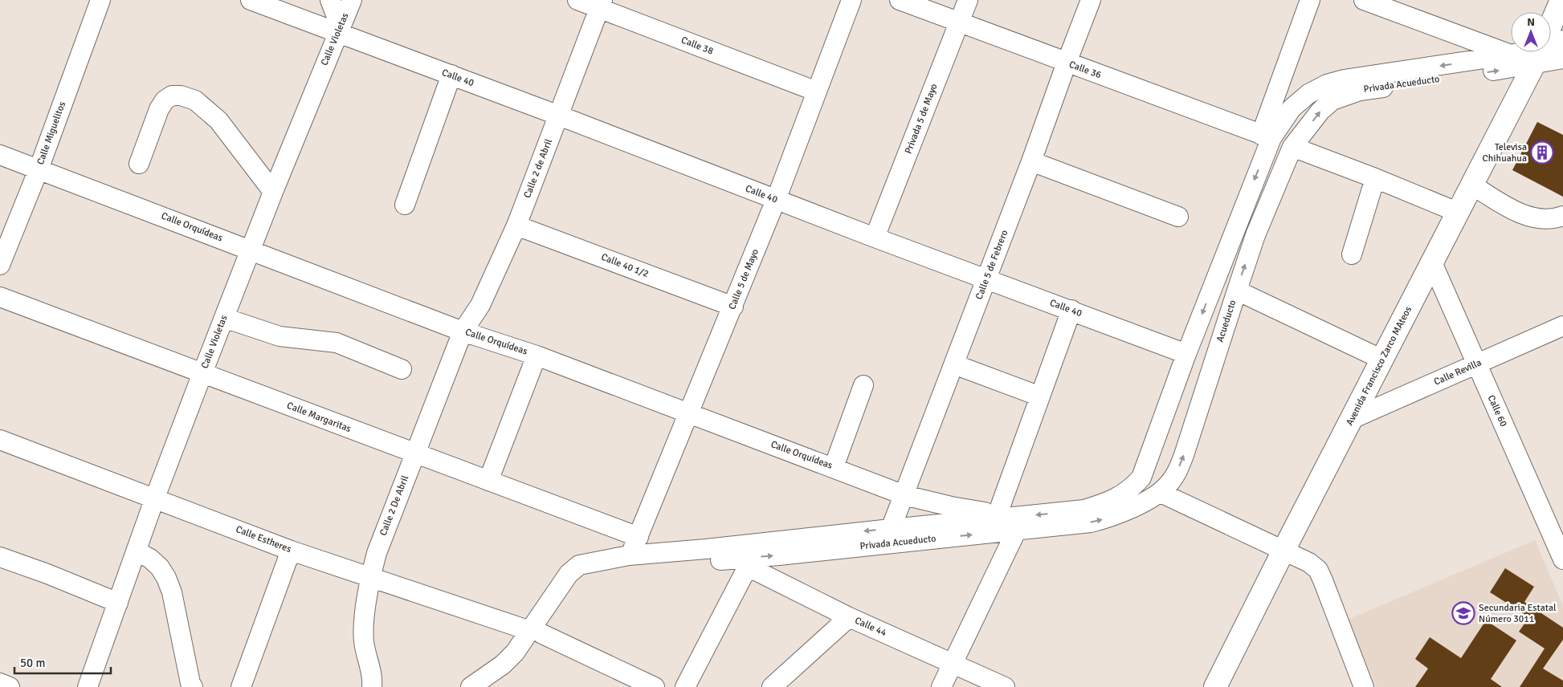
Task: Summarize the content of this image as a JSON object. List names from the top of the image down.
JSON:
{
  "streets": {
    "main road": ["Avenida Francisco Zarco MAteos"],
    "street": [
      "Calle Violetas",
      "Calle 38",
      "Calle 36",
      "Calle 40",
      "Privada Acueducto",
      "Privada 5 de Mayo",
      "Calle Miguelitos",
      "Calle 2 de Abril",
      "Calle Orquídeas",
      "Calle 5 de Febrero",
      "Calle 40 1/2",
      "Calle 5 de Mayo",
      "Acueducto",
      "Calle Revilla",
      "Calle 60",
      "Calle Margaritas",
      "Calle 2 De Abril",
      "Calle Estheres",
      "Calle 44"
    ]
  },
  "crossings": [
    ["Calle Violetas", "Calle 40"],
    ["Calle Violetas", "Calle Orquídeas"],
    ["Calle Violetas", "Calle Margaritas"],
    ["Calle Violetas", "Calle Estheres"],
    ["Calle 38", "Calle 2 de Abril"],
    ["Calle 38", "Calle 5 de Mayo"],
    ["Calle 36", "Privada Acueducto"],
    ["Calle 36", "Privada 5 de Mayo"],
    ["Calle 36", "Calle 5 de Febrero"],
    ["Calle 40", "Privada Acueducto"],
    ["Calle 40", "Privada 5 de Mayo"],
    ["Calle 40", "Calle 2 de Abril"],
    ["Calle 40", "Calle 5 de Febrero"],
    ["Calle 40", "Calle 5 de Mayo"],
    ["Privada Acueducto", "Calle Orquídeas"],
    ["Privada Acueducto", "Calle 5 de Febrero"],
    ["Privada Acueducto", "Calle 5 de Mayo"],
    ["Privada Acueducto", "Acueducto"],
    ["Privada Acueducto", "Calle 44"],
    ["Calle Miguelitos", "Calle Orquídeas"],
    ["Calle 2 de Abril", "Calle Orquídeas"],
    ["Calle 2 de Abril", "Calle 40 1/2"],
    ["Calle 2 de Abril", "Calle 2 De Abril"],
    ["Calle Orquídeas", "Calle 5 de Febrero"],
    ["Calle Orquídeas", "Calle 5 de Mayo"],
    ["Calle Orquídeas", "Calle 2 De Abril"],
    ["Calle 40 1/2", "Calle 5 de Mayo"],
    ["Calle 5 de Mayo", "Calle Margaritas"],
    ["Avenida Francisco Zarco MAteos", "Calle Revilla"],
    ["Avenida Francisco Zarco MAteos", "Calle 60"],
    ["Calle Revilla", "Calle 60"],
    ["Calle Margaritas", "Calle 2 De Abril"],
    ["Calle 2 De Abril", "Calle Estheres"]
  ],
  "places": {
    "building": ["Televisa Chihuahua"],
    "school or university": ["Secundaria Estatal Número 3011"]
  },
  "scale_bar": "50 m",
  "north": "top"
}
